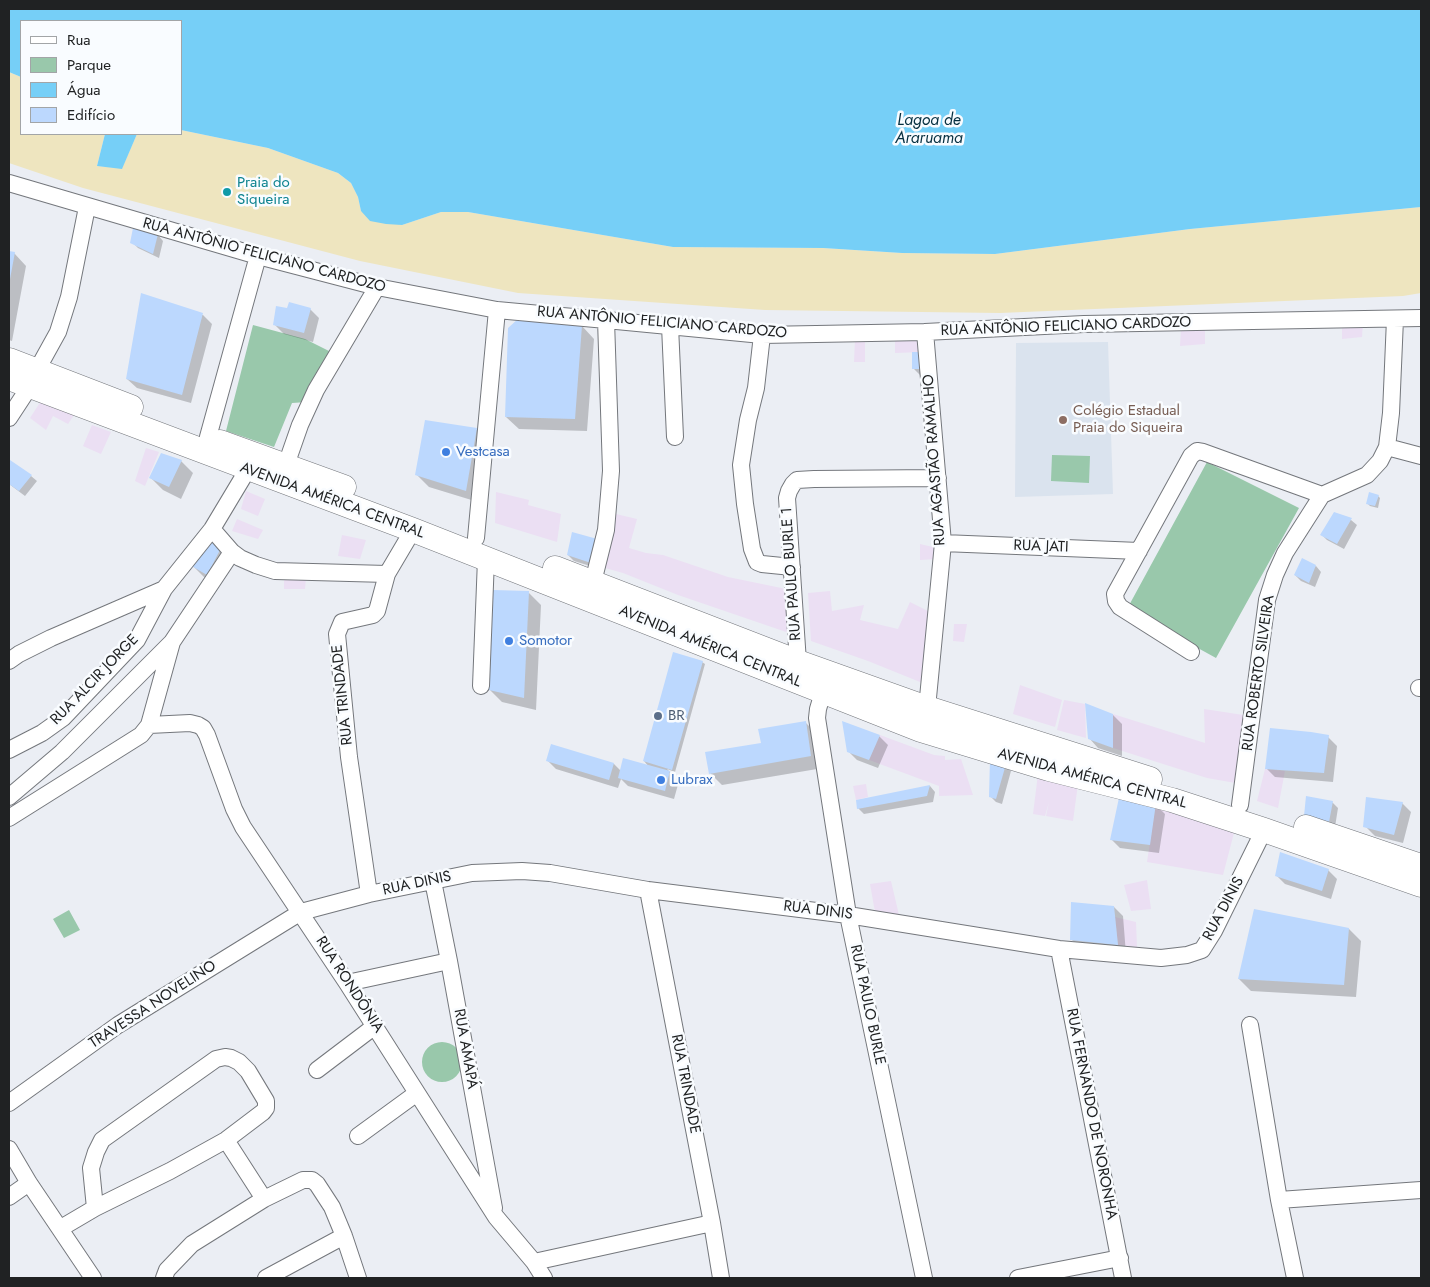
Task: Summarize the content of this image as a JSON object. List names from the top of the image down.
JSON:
{
  "streets": {
    "highway": ["AVENIDA AMÉRICA CENTRAL"],
    "street": [
      "RUA ANTÔNIO FELICIANO CARDOZO",
      "RUA AGASTÃO RAMALHO",
      "RUA JATI",
      "RUA PAULO BURLE 1",
      "RUA ROBERTO SILVEIRA",
      "RUA ALCIR JORGE",
      "RUA TRINDADE",
      "RUA DINIS",
      "RUA RONDÔNIA",
      "TRAVESSA NOVELINO",
      "RUA PAULO BURLE",
      "RUA AMAPÁ",
      "RUA FERNANDO DE NORONHA"
    ]
  },
  "crossings": [
    ["RUA ANTÔNIO FELICIANO CARDOZO", "RUA AGASTÃO RAMALHO"],
    ["RUA AGASTÃO RAMALHO", "AVENIDA AMÉRICA CENTRAL"],
    ["RUA AGASTÃO RAMALHO", "RUA JATI"],
    ["RUA AGASTÃO RAMALHO", "RUA PAULO BURLE 1"],
    ["AVENIDA AMÉRICA CENTRAL", "RUA PAULO BURLE 1"],
    ["AVENIDA AMÉRICA CENTRAL", "RUA ROBERTO SILVEIRA"],
    ["AVENIDA AMÉRICA CENTRAL", "RUA ALCIR JORGE"],
    ["AVENIDA AMÉRICA CENTRAL", "RUA TRINDADE"],
    ["AVENIDA AMÉRICA CENTRAL", "RUA DINIS"],
    ["AVENIDA AMÉRICA CENTRAL", "RUA PAULO BURLE"],
    ["RUA TRINDADE", "RUA DINIS"],
    ["RUA DINIS", "RUA RONDÔNIA"],
    ["RUA DINIS", "TRAVESSA NOVELINO"],
    ["RUA DINIS", "RUA PAULO BURLE"],
    ["RUA DINIS", "RUA AMAPÁ"],
    ["RUA DINIS", "RUA FERNANDO DE NORONHA"],
    ["RUA RONDÔNIA", "TRAVESSA NOVELINO"],
    ["RUA RONDÔNIA", "RUA AMAPÁ"]
  ],
  "water": ["Lagoa de Araruama"],
  "places": [
    "Praia do Siqueira",
    "Colégio Estadual Praia do Siqueira",
    "Vestcasa",
    "Somotor",
    "BR",
    "Lubrax"
  ],
  "legend": [
    "Rua",
    "Parque",
    "Água",
    "Edifício"
  ]
}
